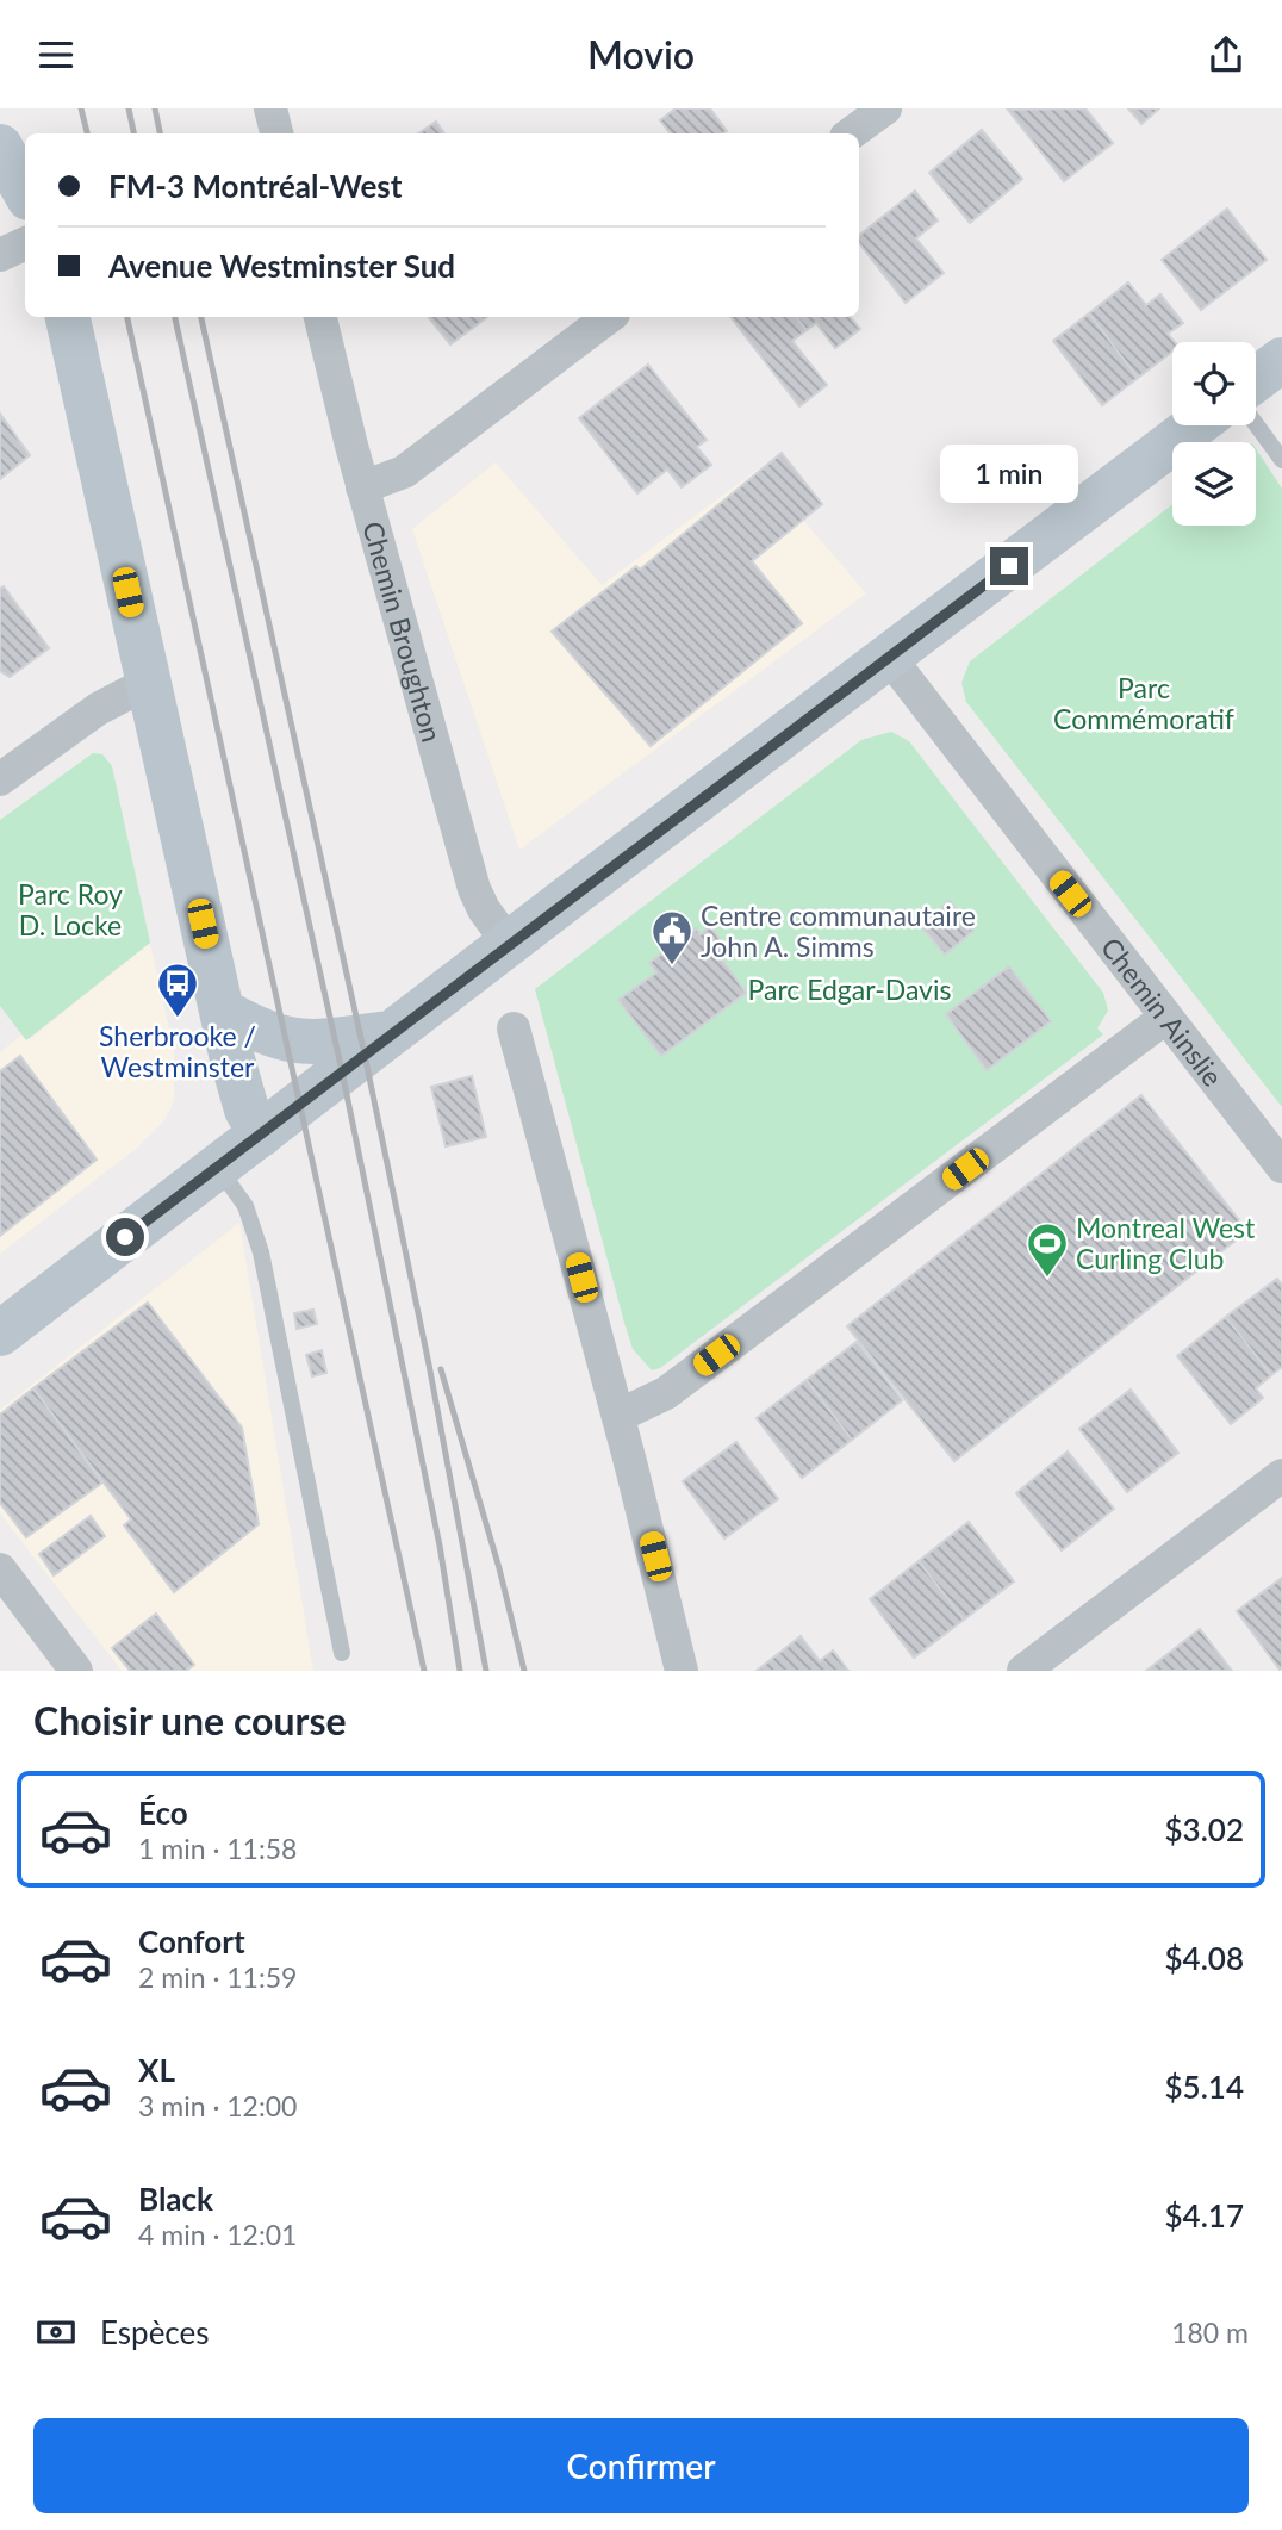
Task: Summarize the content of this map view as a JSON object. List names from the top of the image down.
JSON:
{
  "streets": {
    "street": ["Chemin Broughton", "Chemin Ainslie"]
  },
  "parks": ["Parc Commémoratif", "Parc Roy D. Locke", "Parc Edgar-Davis"],
  "places": {
    "public building": ["Centre communautaire John A. Simms"],
    "bus stop": ["Sherbrooke / Westminster"],
    "sports": ["Montreal West Curling Club"]
  },
  "page": {
    "header": "Movio",
    "banner": ["FM-3 Montréal-West", "Avenue Westminster Sud"],
    "bubble": "1 min",
    "heading": "Choisir une course",
    "list": [
      {
        "name": "Éco",
        "note": "1 min · 11:58",
        "value": "$3.02"
      },
      {
        "name": "Confort",
        "note": "2 min · 11:59",
        "value": "$4.08"
      },
      {
        "name": "XL",
        "note": "3 min · 12:00",
        "value": "$5.14"
      },
      {
        "name": "Black",
        "note": "4 min · 12:01",
        "value": "$4.17"
      }
    ],
    "pay": ["Espèces", "180 m"],
    "buttons": "Confirmer"
  }
}
